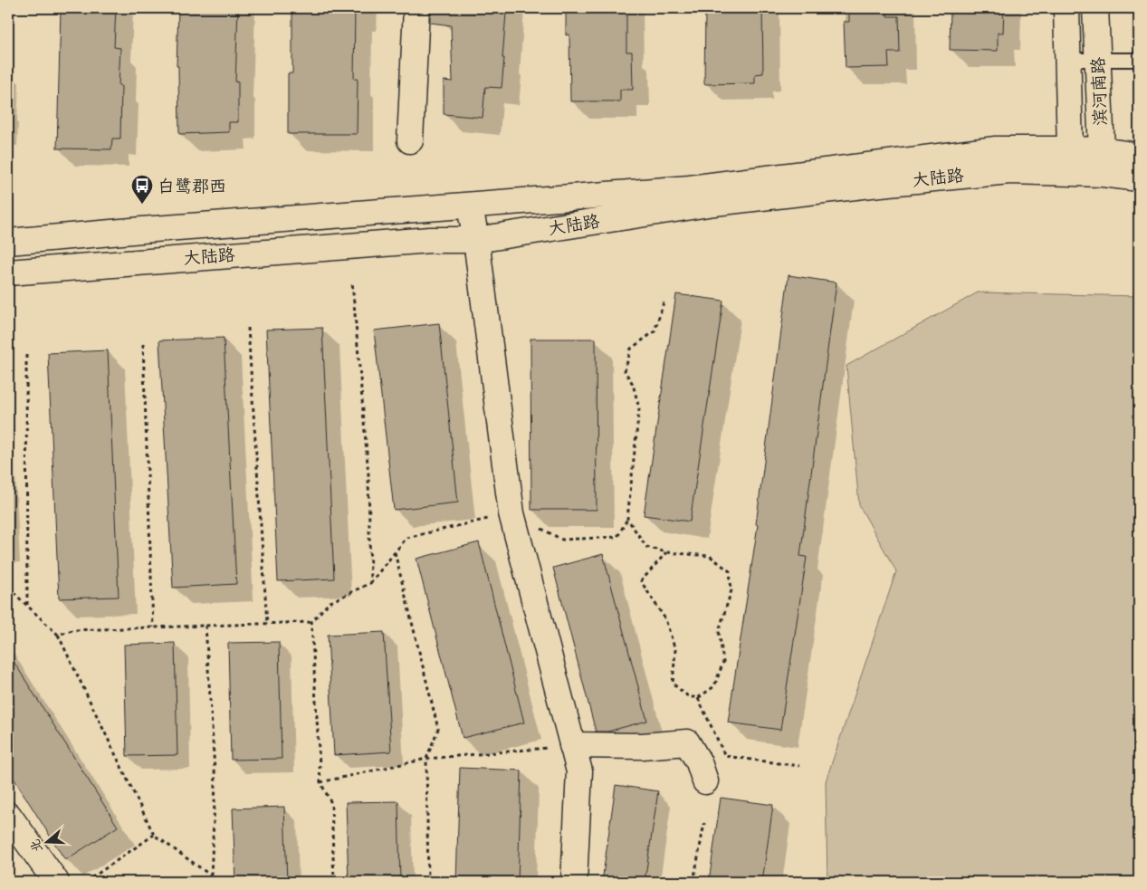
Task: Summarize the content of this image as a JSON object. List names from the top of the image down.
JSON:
{
  "streets": {
    "main road": ["滨河南路", "大陆路"]
  },
  "crossings": [
    ["滨河南路", "大陆路"]
  ],
  "places": {
    "bus stop": ["白鹭郡西"]
  },
  "north": "left"
}
